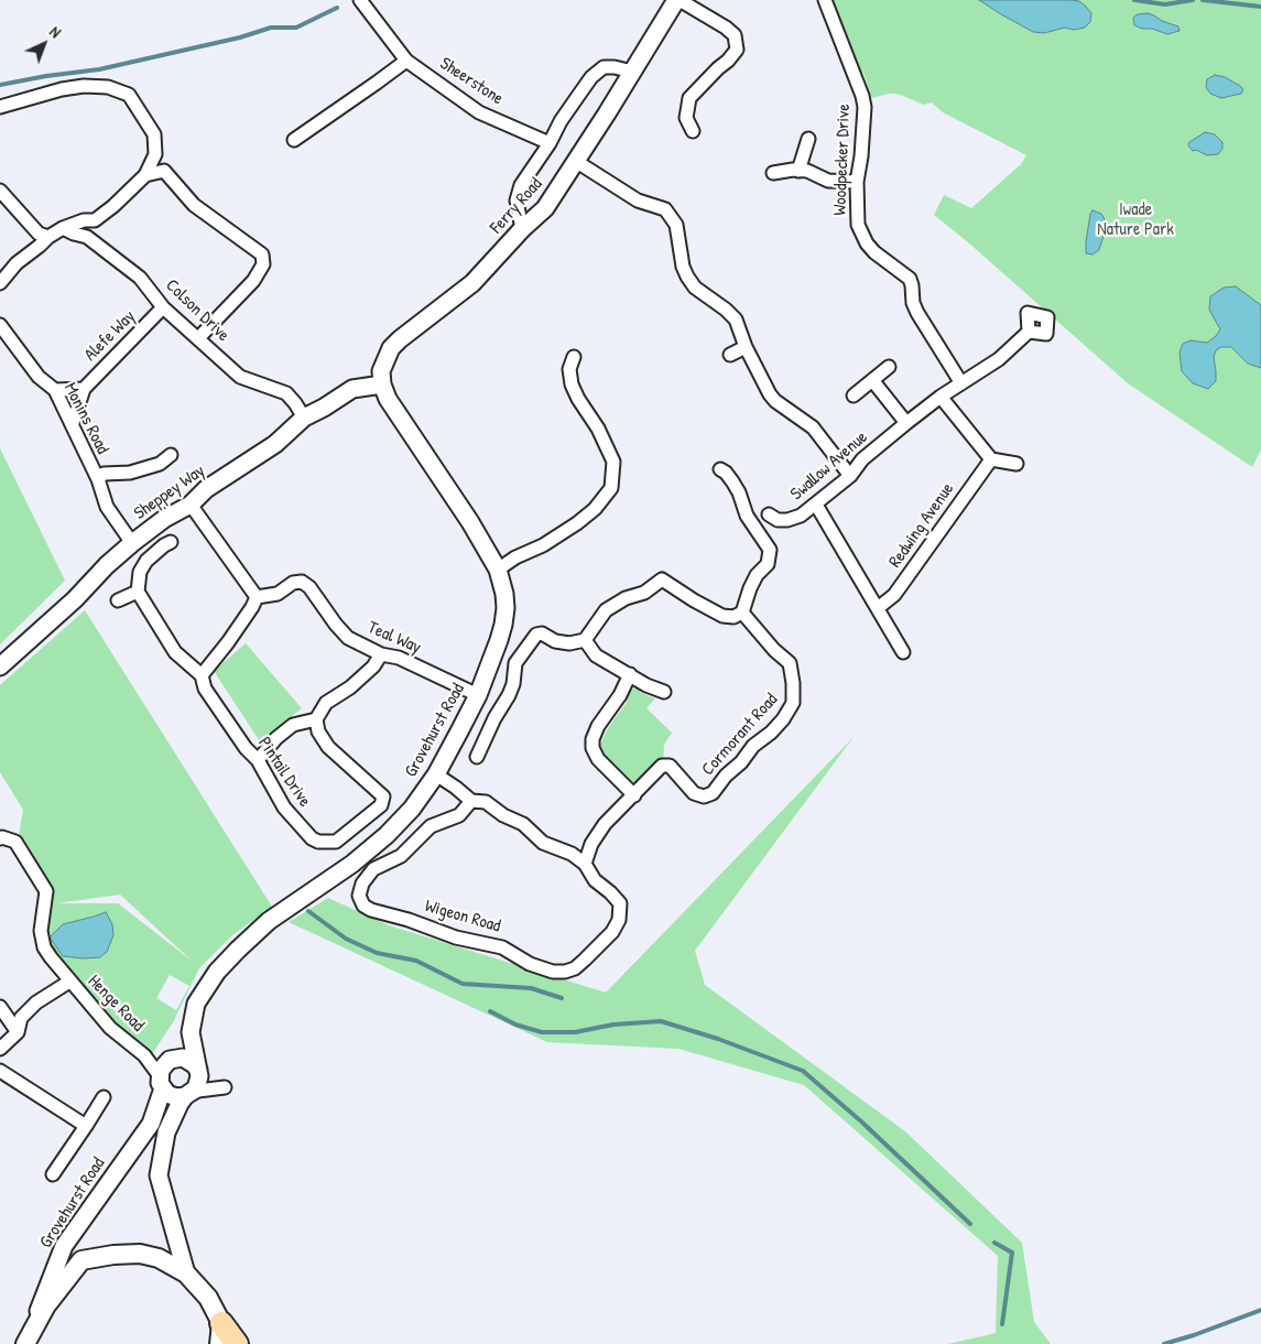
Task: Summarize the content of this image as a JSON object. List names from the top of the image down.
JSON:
{
  "streets": {
    "street": [
      "Sheerstone",
      "Woodpecker Drive",
      "Ferry Road",
      "Colson Drive",
      "Alefe Way",
      "Monins Road",
      "Swallow Avenue",
      "Sheppey Way",
      "Redwing Avenue",
      "Teal Way",
      "Grovehurst Road",
      "Cormorant Road",
      "Pintail Drive",
      "Wigeon Road",
      "Henge Road"
    ]
  },
  "crossings": [
    ["Woodpecker Drive", "Swallow Avenue"],
    ["Ferry Road", "Sheppey Way"],
    ["Ferry Road", "Grovehurst Road"],
    ["Colson Drive", "Alefe Way"],
    ["Colson Drive", "Sheppey Way"],
    ["Alefe Way", "Monins Road"],
    ["Monins Road", "Sheppey Way"],
    ["Sheppey Way", "Grovehurst Road"],
    ["Teal Way", "Grovehurst Road"],
    ["Cormorant Road", "Wigeon Road"]
  ],
  "parks": ["Iwade Nature Park"],
  "north": "top right"
}
